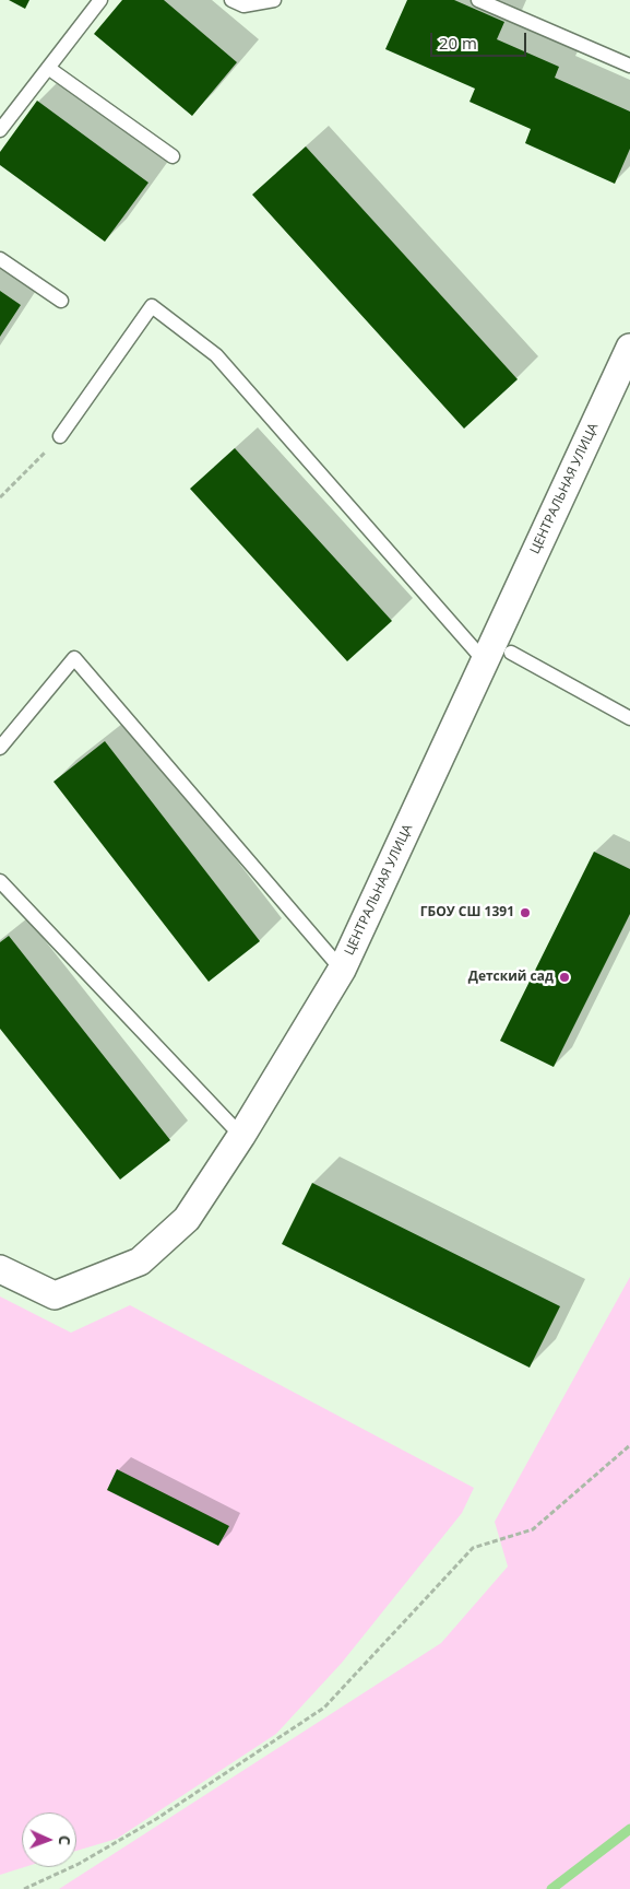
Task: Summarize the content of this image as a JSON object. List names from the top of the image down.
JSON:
{
  "streets": {
    "street": ["ЦЕНТРАЛЬНАЯ УЛИЦА"]
  },
  "places": ["ГБОУ СШ 1391", "Детский сад"],
  "scale_bar": "20 m",
  "north": "right"
}
